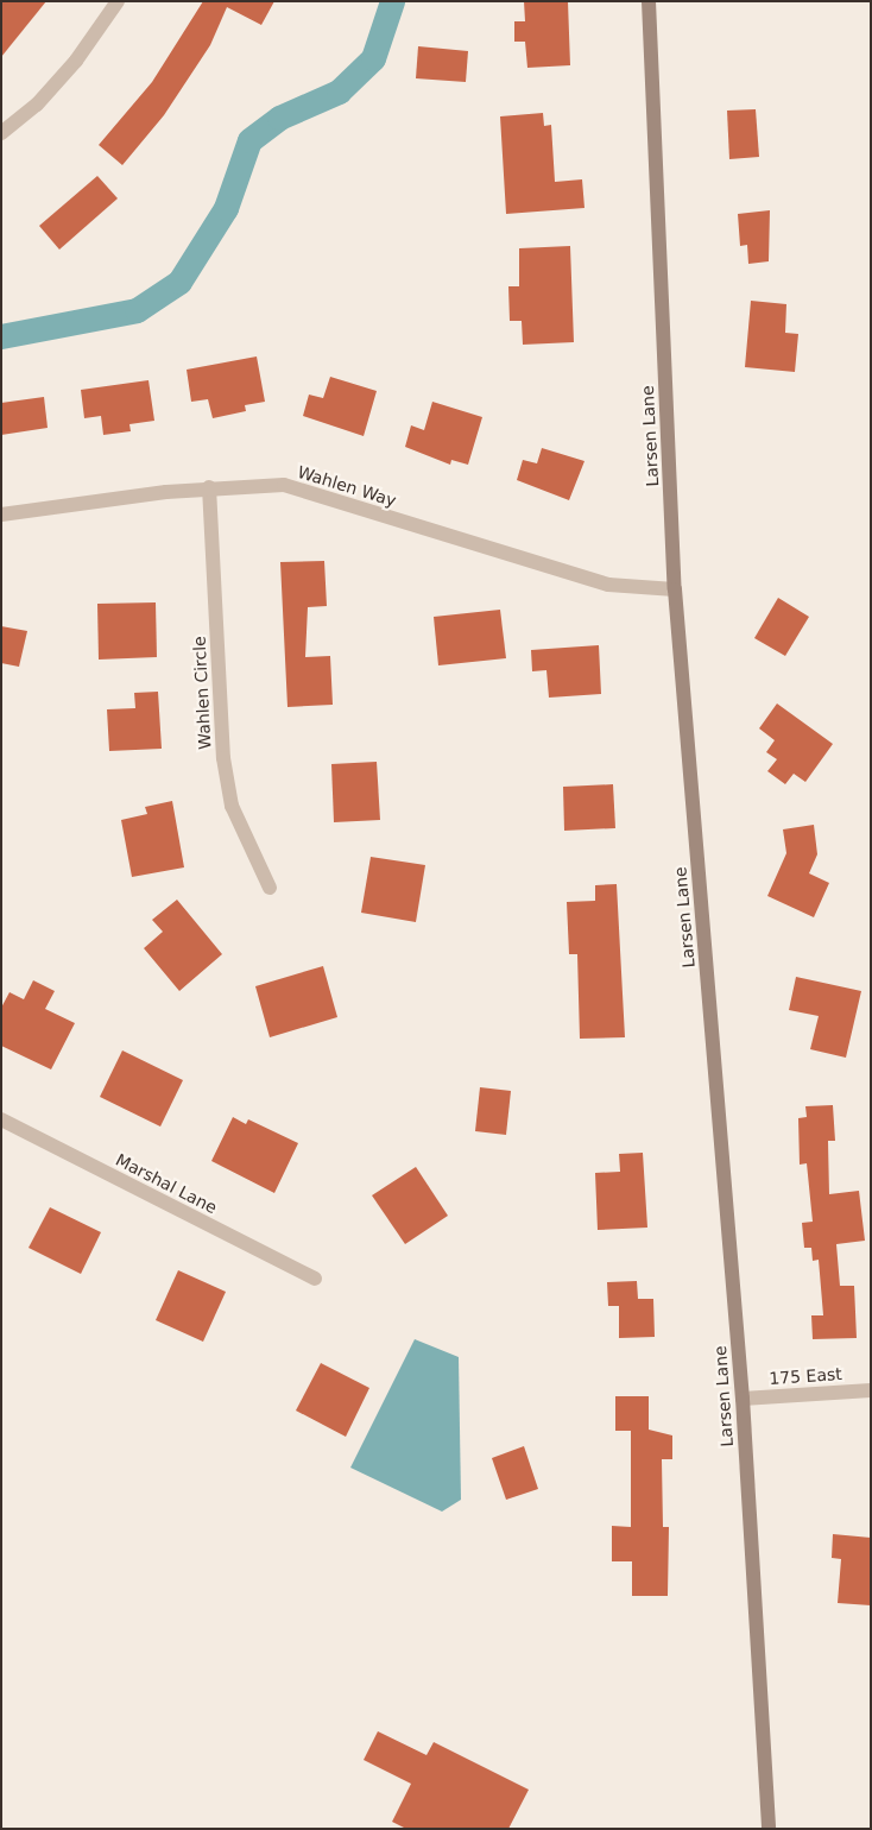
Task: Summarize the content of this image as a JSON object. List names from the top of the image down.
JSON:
{
  "streets": {
    "main road": ["Larsen Lane"],
    "street": [
      "Wahlen Way",
      "Wahlen Circle",
      "Marshal Lane",
      "175 East"
    ]
  },
  "crossings": [
    ["Larsen Lane", "Wahlen Way"],
    ["Larsen Lane", "175 East"],
    ["Wahlen Way", "Wahlen Circle"]
  ]
}
